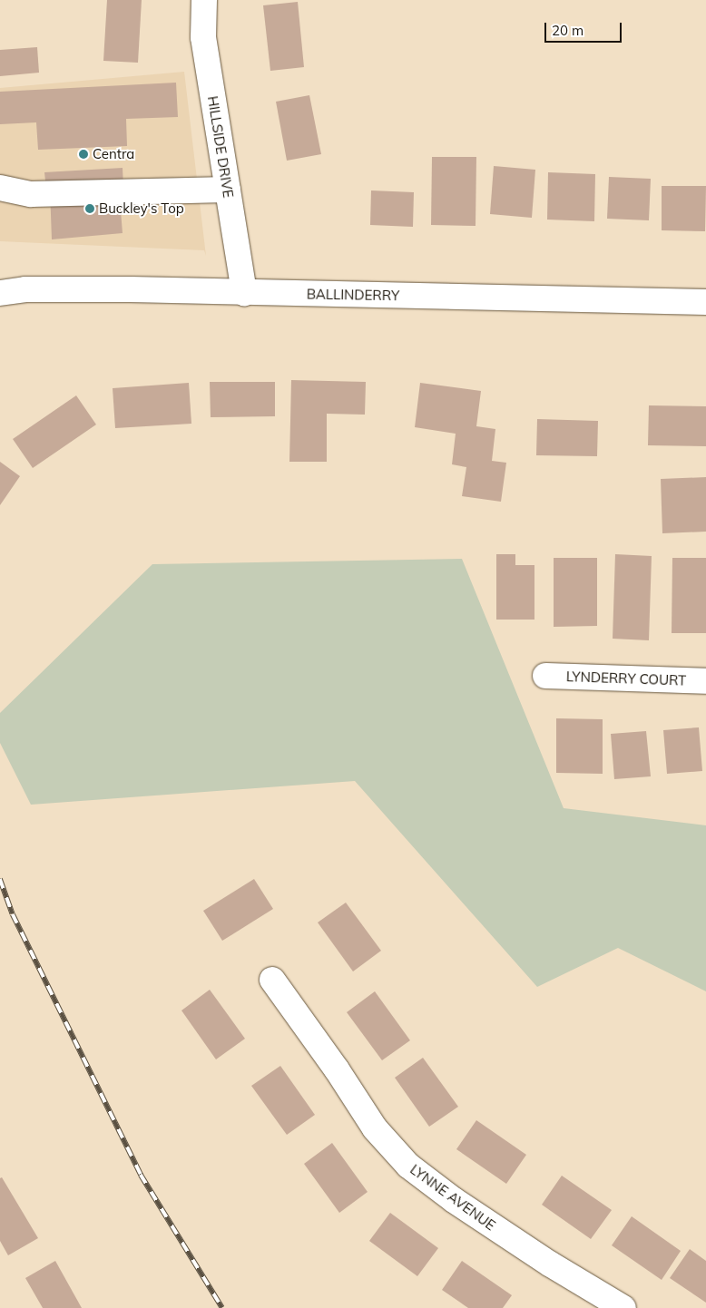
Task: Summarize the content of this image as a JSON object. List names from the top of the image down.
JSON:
{
  "streets": {
    "street": [
      "HILLSIDE DRIVE",
      "BALLINDERRY",
      "LYNDERRY COURT",
      "LYNNE AVENUE"
    ]
  },
  "crossings": [
    ["HILLSIDE DRIVE", "BALLINDERRY"]
  ],
  "places": ["Centra", "Buckley's Top"],
  "scale_bar": "20 m"
}
